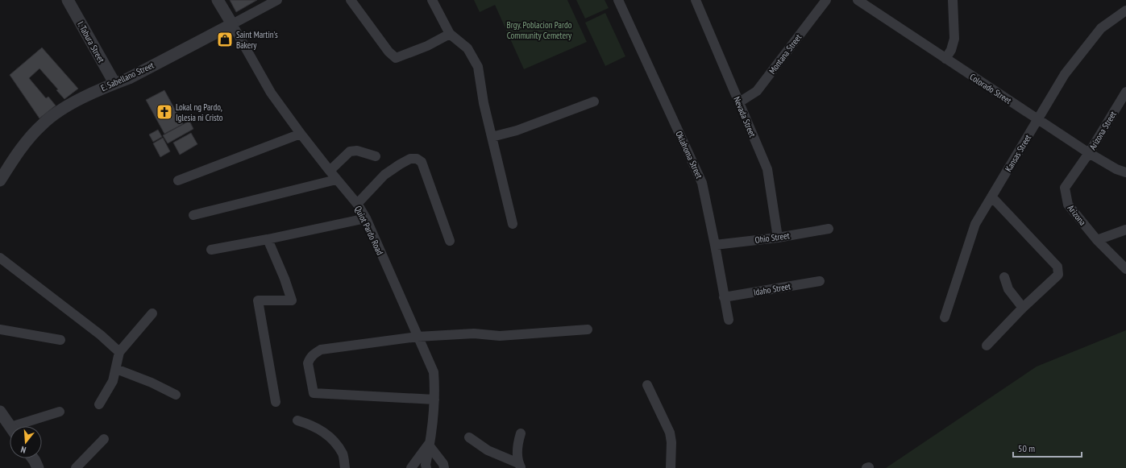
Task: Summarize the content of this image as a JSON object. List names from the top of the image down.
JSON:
{
  "streets": {
    "street": [
      "I. Tabura Street",
      "Montana Street",
      "E. Sabellano Street",
      "Colorado Street",
      "Nevada Street",
      "Arizona Street",
      "Kansas Street",
      "Oklahoma Street",
      "Arizona",
      "Quiot Pardo Road",
      "Ohio Street",
      "Idaho Street"
    ]
  },
  "crossings": [
    ["I. Tabura Street", "E. Sabellano Street"],
    ["Montana Street", "Nevada Street"],
    ["E. Sabellano Street", "Quiot Pardo Road"],
    ["Colorado Street", "Arizona Street"],
    ["Colorado Street", "Kansas Street"],
    ["Colorado Street", "Arizona"],
    ["Nevada Street", "Ohio Street"],
    ["Arizona Street", "Arizona"],
    ["Oklahoma Street", "Ohio Street"],
    ["Oklahoma Street", "Idaho Street"]
  ],
  "parks": ["Brgy. Poblacion Pardo Community Cemetery"],
  "places": {
    "shop": ["Saint Martin's Bakery"],
    "church": ["Lokal ng Pardo, Iglesia ni Cristo"]
  },
  "scale_bar": "50 m",
  "north": "bottom"
}
